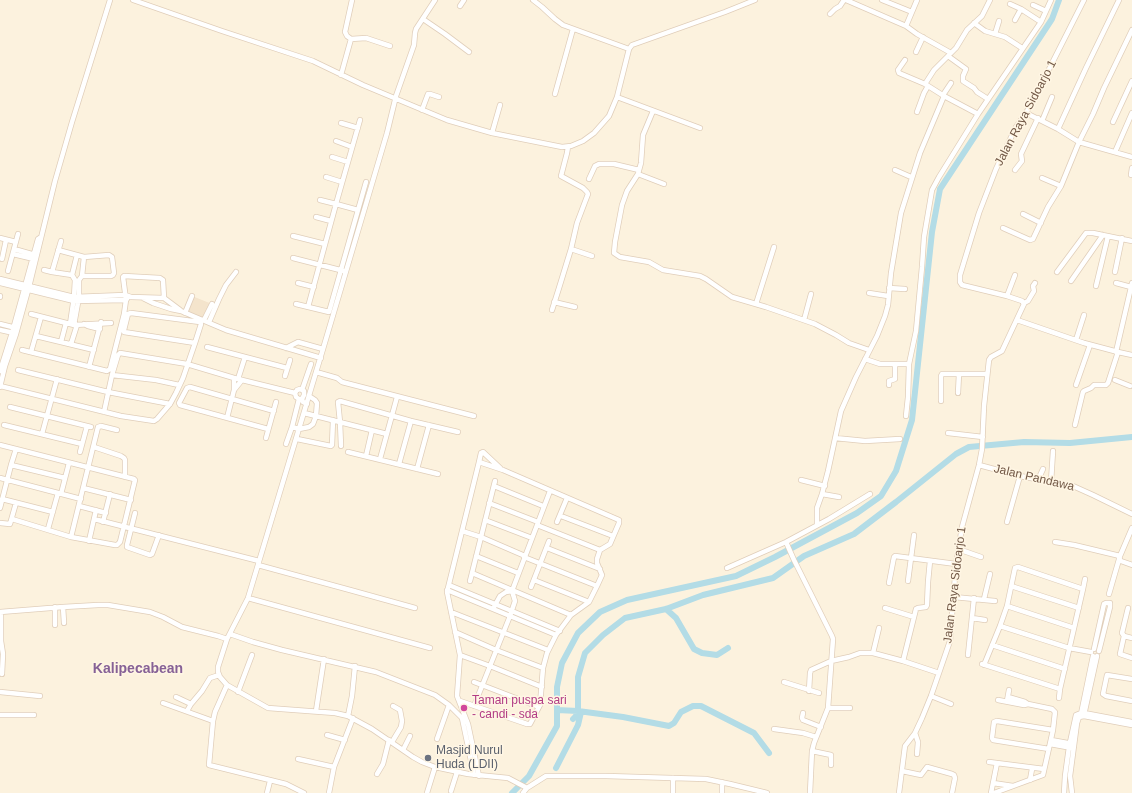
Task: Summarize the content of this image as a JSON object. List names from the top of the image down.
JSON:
{
  "streets": {
    "street": ["Jalan Raya Sidoarjo 1", "Jalan Pandawa"]
  },
  "crossings": [
    ["Jalan Raya Sidoarjo 1", "Jalan Pandawa"]
  ],
  "districts": ["Kalipecabean"],
  "places": ["Taman puspa sari - candi - sda", "Masjid Nurul Huda (LDII)"]
}
